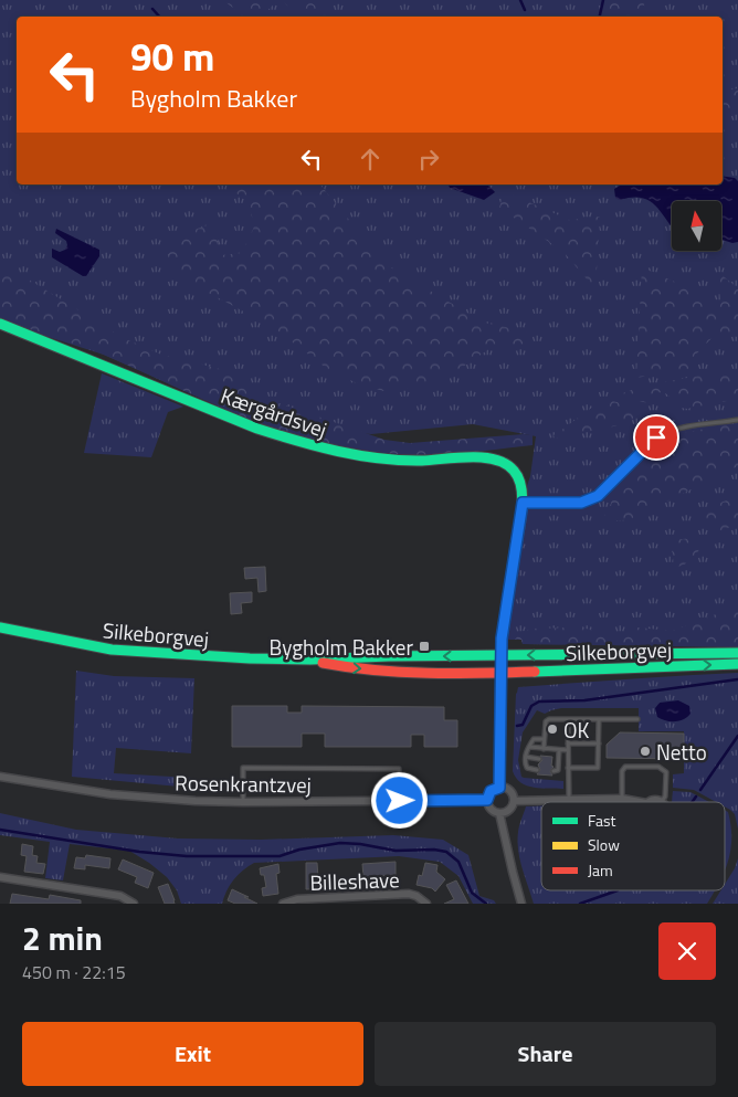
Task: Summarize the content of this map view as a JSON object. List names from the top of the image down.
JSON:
{
  "streets": {
    "main road": ["Kærgårdsvej", "Silkeborgvej"],
    "street": ["Rosenkrantzvej", "Billeshave"]
  },
  "places": {
    "transit": ["Bygholm Bakker"],
    "other": ["OK", "Netto"]
  },
  "legend": ["Fast", "Slow", "Jam"],
  "north": "top",
  "page": {
    "turn": ["90 m", "Bygholm Bakker"],
    "heading": ["2 min", "450 m · 22:15"],
    "buttons": ["Exit", "Share"]
  }
}
